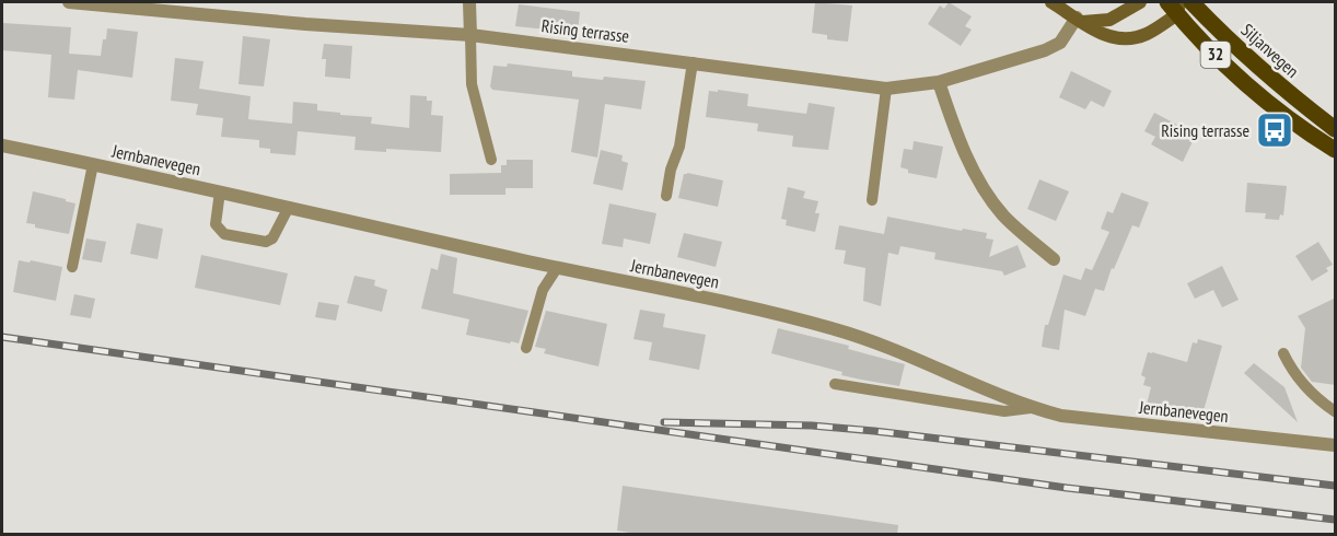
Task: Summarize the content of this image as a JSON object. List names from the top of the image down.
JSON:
{
  "streets": {
    "main road": ["Siljanvegen", "32"],
    "street": ["Rising terrasse", "Jernbanevegen"]
  },
  "places": {
    "bus stop": ["Rising terrasse"]
  }
}
